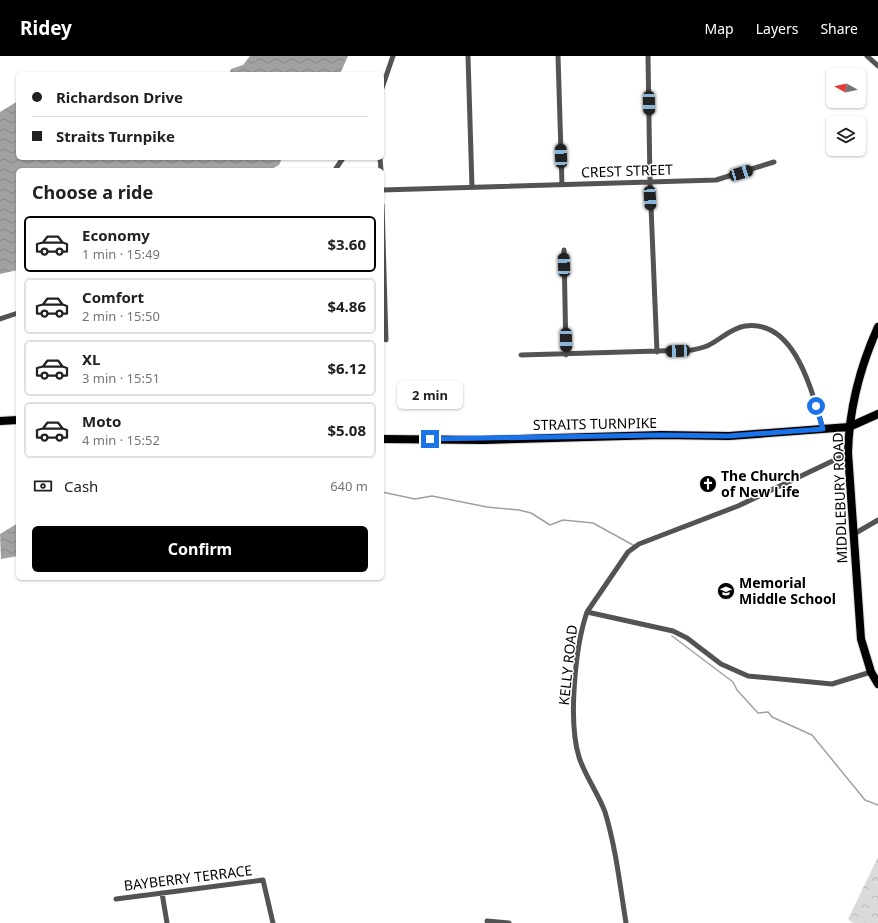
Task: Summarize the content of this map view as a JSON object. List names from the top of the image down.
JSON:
{
  "streets": {
    "main road": ["STRAITS TURNPIKE", "MIDDLEBURY ROAD"],
    "street": ["CREST STREET", "KELLY ROAD", "BAYBERRY TERRACE"]
  },
  "crossings": [
    ["STRAITS TURNPIKE", "MIDDLEBURY ROAD"]
  ],
  "places": {
    "church": ["The Church of New Life"],
    "school or university": ["Memorial Middle School"]
  },
  "north": "left",
  "page": {
    "header": "Ridey",
    "nav": ["Map", "Layers", "Share"],
    "banner": ["Richardson Drive", "Straits Turnpike"],
    "heading": "Choose a ride",
    "list": [
      {
        "name": "Economy",
        "note": "1 min · 15:49",
        "value": "$3.60"
      },
      {
        "name": "Comfort",
        "note": "2 min · 15:50",
        "value": "$4.86"
      },
      {
        "name": "XL",
        "note": "3 min · 15:51",
        "value": "$6.12"
      },
      {
        "name": "Moto",
        "note": "4 min · 15:52",
        "value": "$5.08"
      }
    ],
    "bubble": "2 min",
    "pay": ["Cash", "640 m"],
    "buttons": "Confirm"
  }
}
